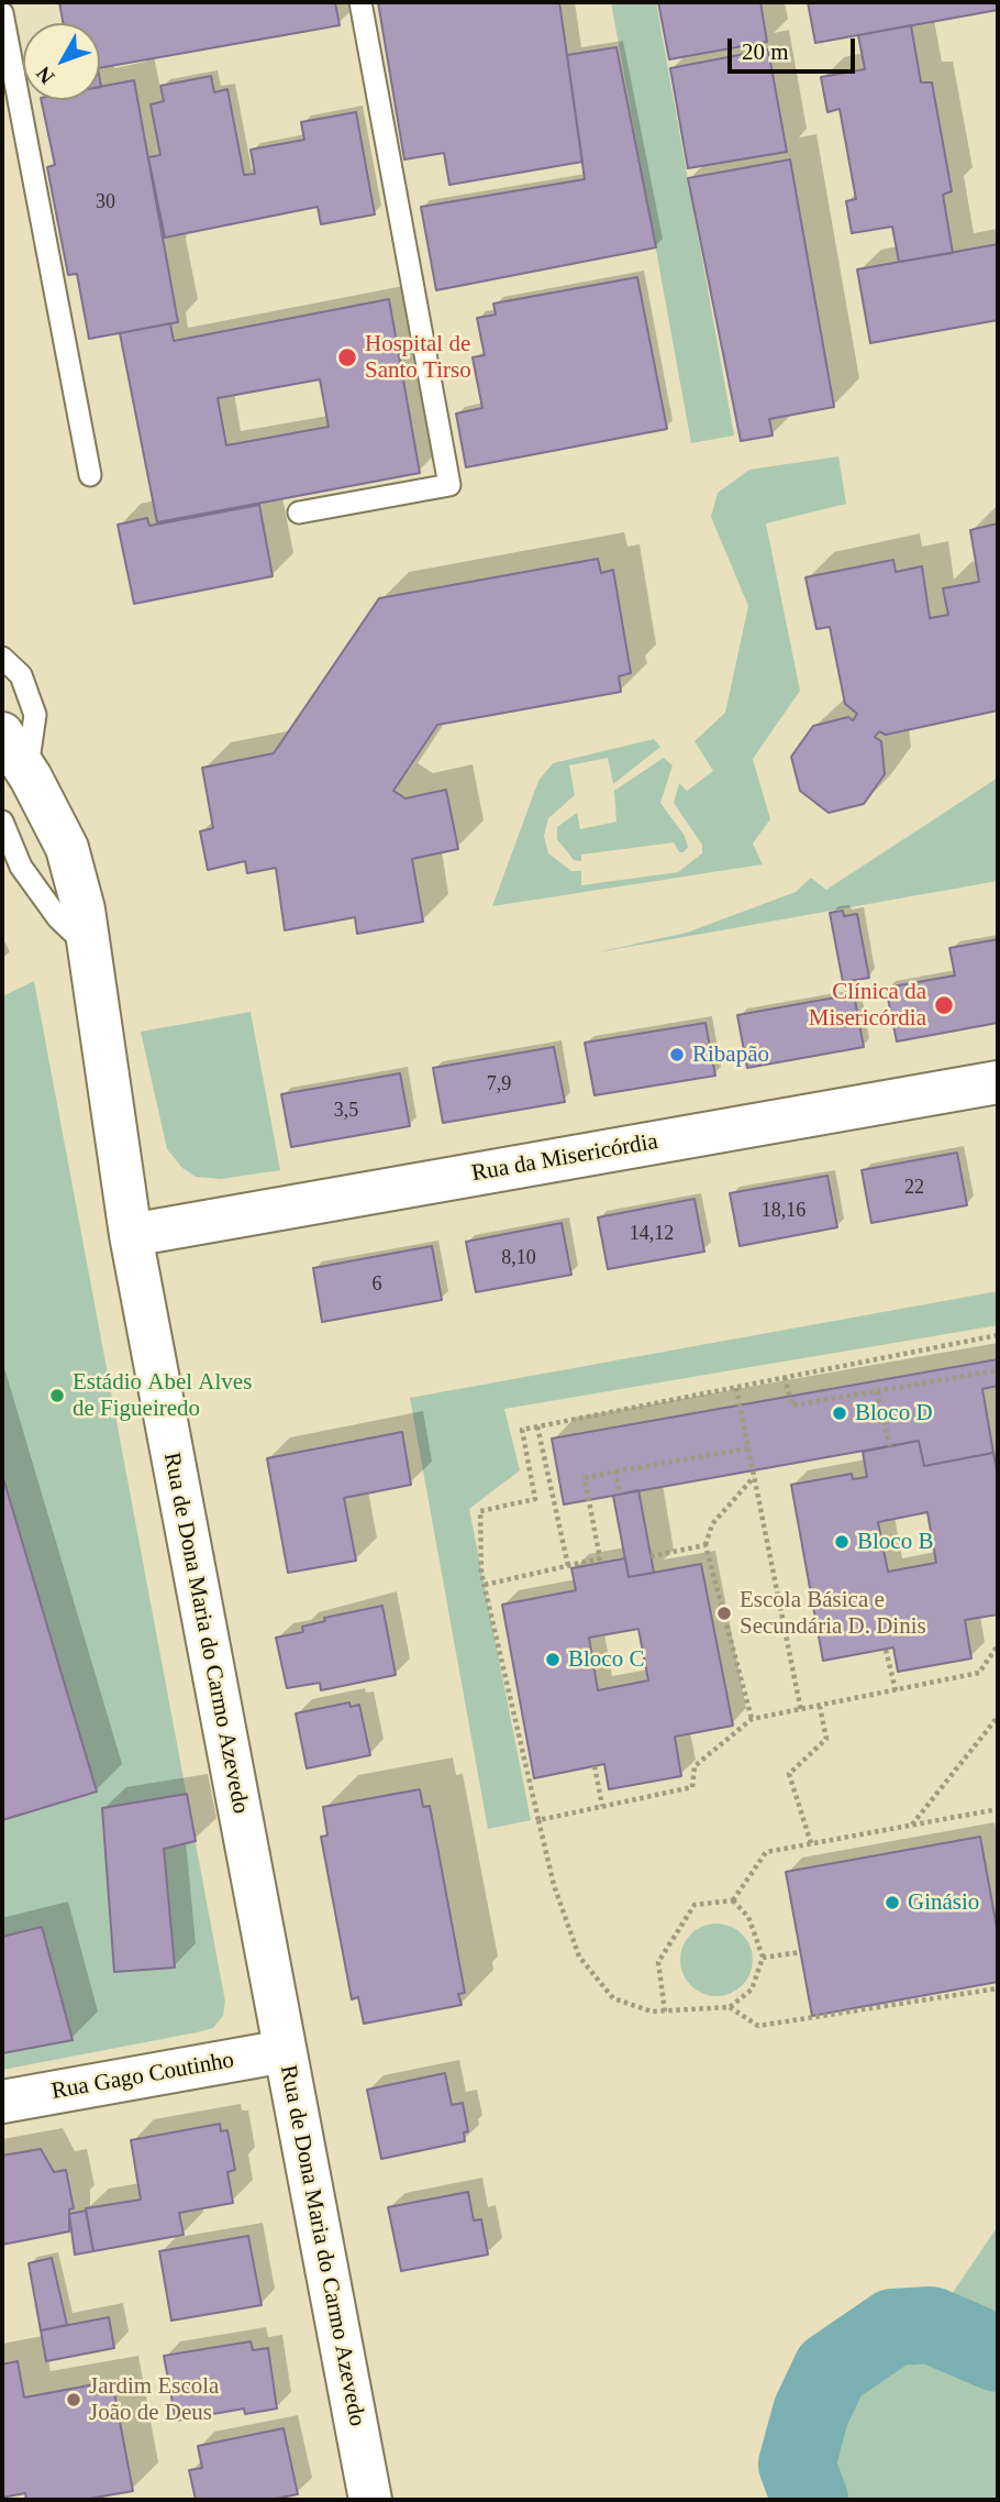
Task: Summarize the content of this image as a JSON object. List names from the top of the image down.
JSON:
{
  "streets": {
    "street": ["Rua da Misericórdia", "Rua de Dona Maria do Carmo Azevedo", "Rua Gago Coutinho"]
  },
  "crossings": [
    ["Rua da Misericórdia", "Rua de Dona Maria do Carmo Azevedo"],
    ["Rua de Dona Maria do Carmo Azevedo", "Rua Gago Coutinho"]
  ],
  "places": [
    "Hospital de Santo Tirso",
    "Clínica da Misericórdia",
    "Ribapão",
    "Estádio Abel Alves de Figueiredo",
    "Bloco D",
    "Bloco B",
    "Escola Básica e Secundária D. Dinis",
    "Bloco C",
    "Ginásio",
    "Jardim Escola João de Deus"
  ],
  "house_numbers": [
    "30",
    "7,9",
    "3,5",
    "22",
    "18,16",
    "14,12",
    "8,10",
    "6"
  ],
  "scale_bar": "20 m",
  "north": "bottom left"
}
